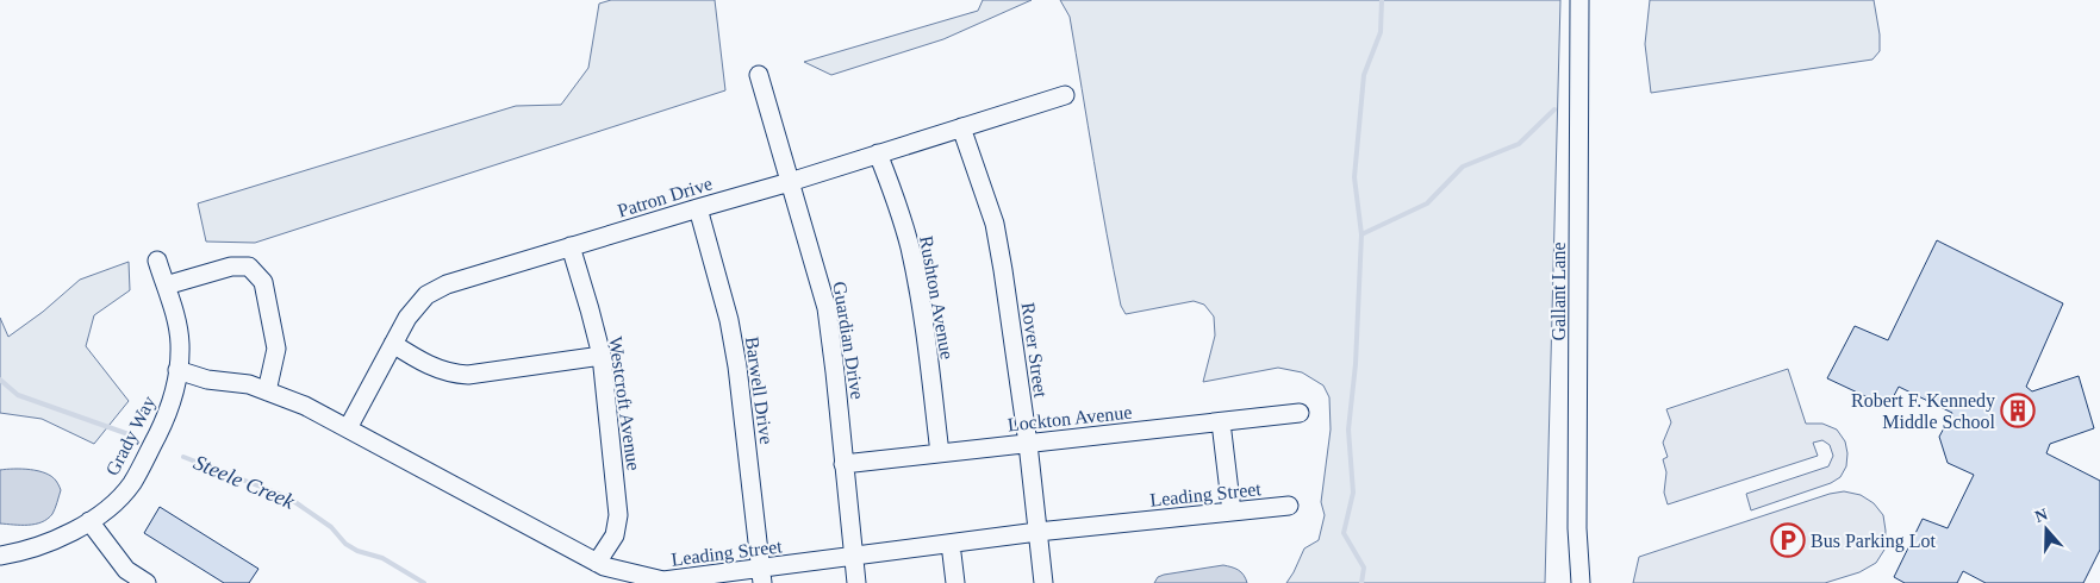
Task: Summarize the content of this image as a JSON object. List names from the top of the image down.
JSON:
{
  "streets": {
    "street": [
      "Patron Drive",
      "Gallant Lane",
      "Rushton Avenue",
      "Guardian Drive",
      "Rover Street",
      "Barwell Drive",
      "Westcroft Avenue",
      "Lockton Avenue",
      "Grady Way",
      "Leading Street"
    ]
  },
  "crossings": [
    ["Patron Drive", "Rushton Avenue"],
    ["Patron Drive", "Guardian Drive"],
    ["Patron Drive", "Rover Street"],
    ["Patron Drive", "Barwell Drive"],
    ["Patron Drive", "Westcroft Avenue"],
    ["Patron Drive", "Leading Street"],
    ["Rushton Avenue", "Lockton Avenue"],
    ["Guardian Drive", "Lockton Avenue"],
    ["Guardian Drive", "Leading Street"],
    ["Rover Street", "Lockton Avenue"],
    ["Rover Street", "Leading Street"],
    ["Barwell Drive", "Leading Street"],
    ["Westcroft Avenue", "Leading Street"],
    ["Grady Way", "Leading Street"]
  ],
  "water": ["Steele Creek"],
  "places": {
    "building": ["Robert F. Kennedy Middle School"],
    "parking": ["Bus Parking Lot"]
  },
  "north": "top"
}
